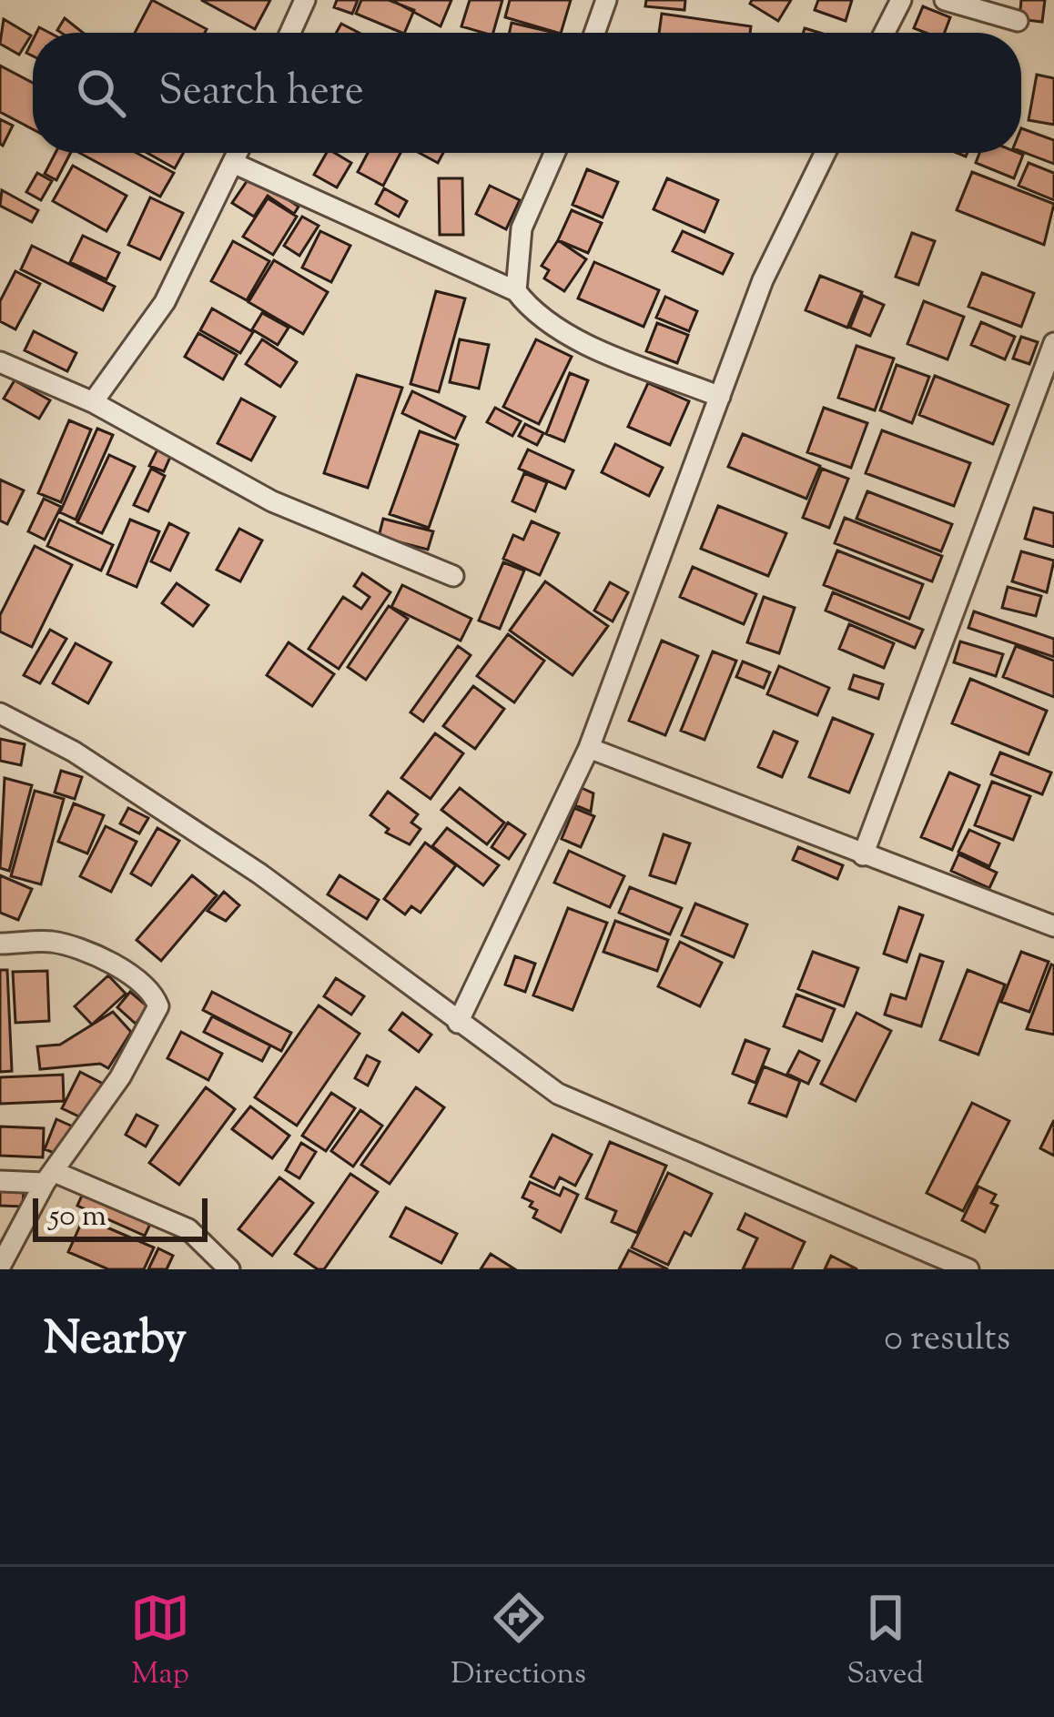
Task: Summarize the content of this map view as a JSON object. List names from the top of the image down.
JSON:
{
  "scale_bar": "50 m",
  "page": {
    "search": "Search here",
    "scale": "50 m",
    "heading": ["Nearby", "0 results"],
    "nav": ["Map", "Directions", "Saved"]
  }
}
